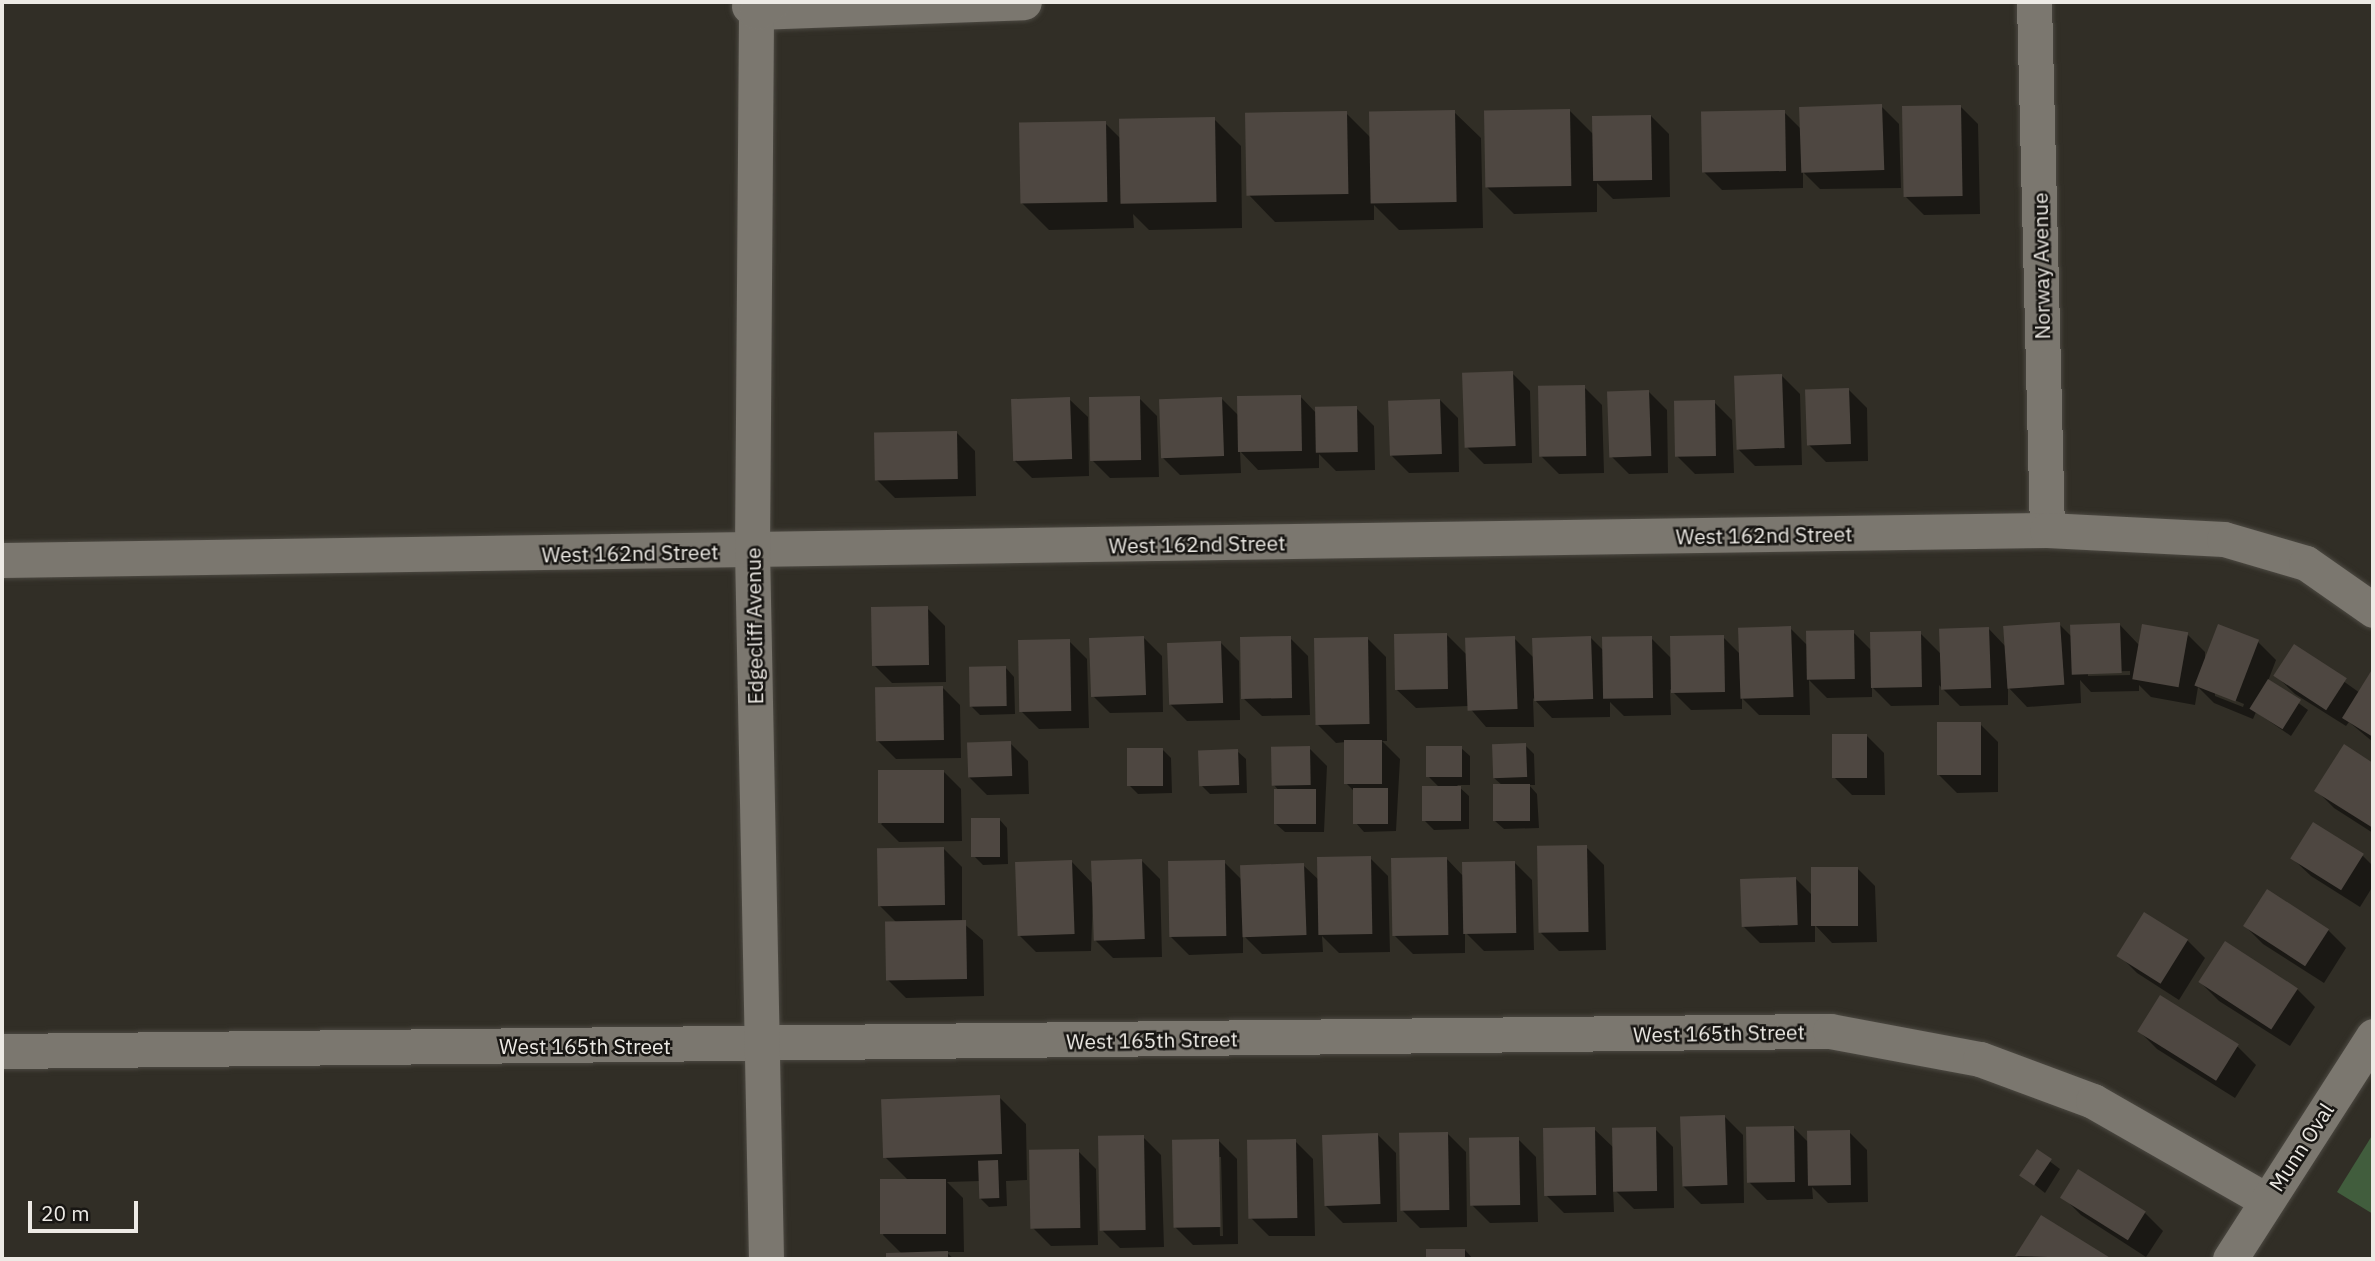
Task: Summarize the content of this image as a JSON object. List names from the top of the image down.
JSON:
{
  "streets": {
    "street": [
      "Norway Avenue",
      "West 162nd Street",
      "Edgecliff Avenue",
      "West 165th Street",
      "Munn Oval"
    ]
  },
  "crossings": [
    ["Norway Avenue", "West 162nd Street"],
    ["West 162nd Street", "Edgecliff Avenue"],
    ["Edgecliff Avenue", "West 165th Street"],
    ["West 165th Street", "Munn Oval"]
  ],
  "scale_bar": "20 m"
}
